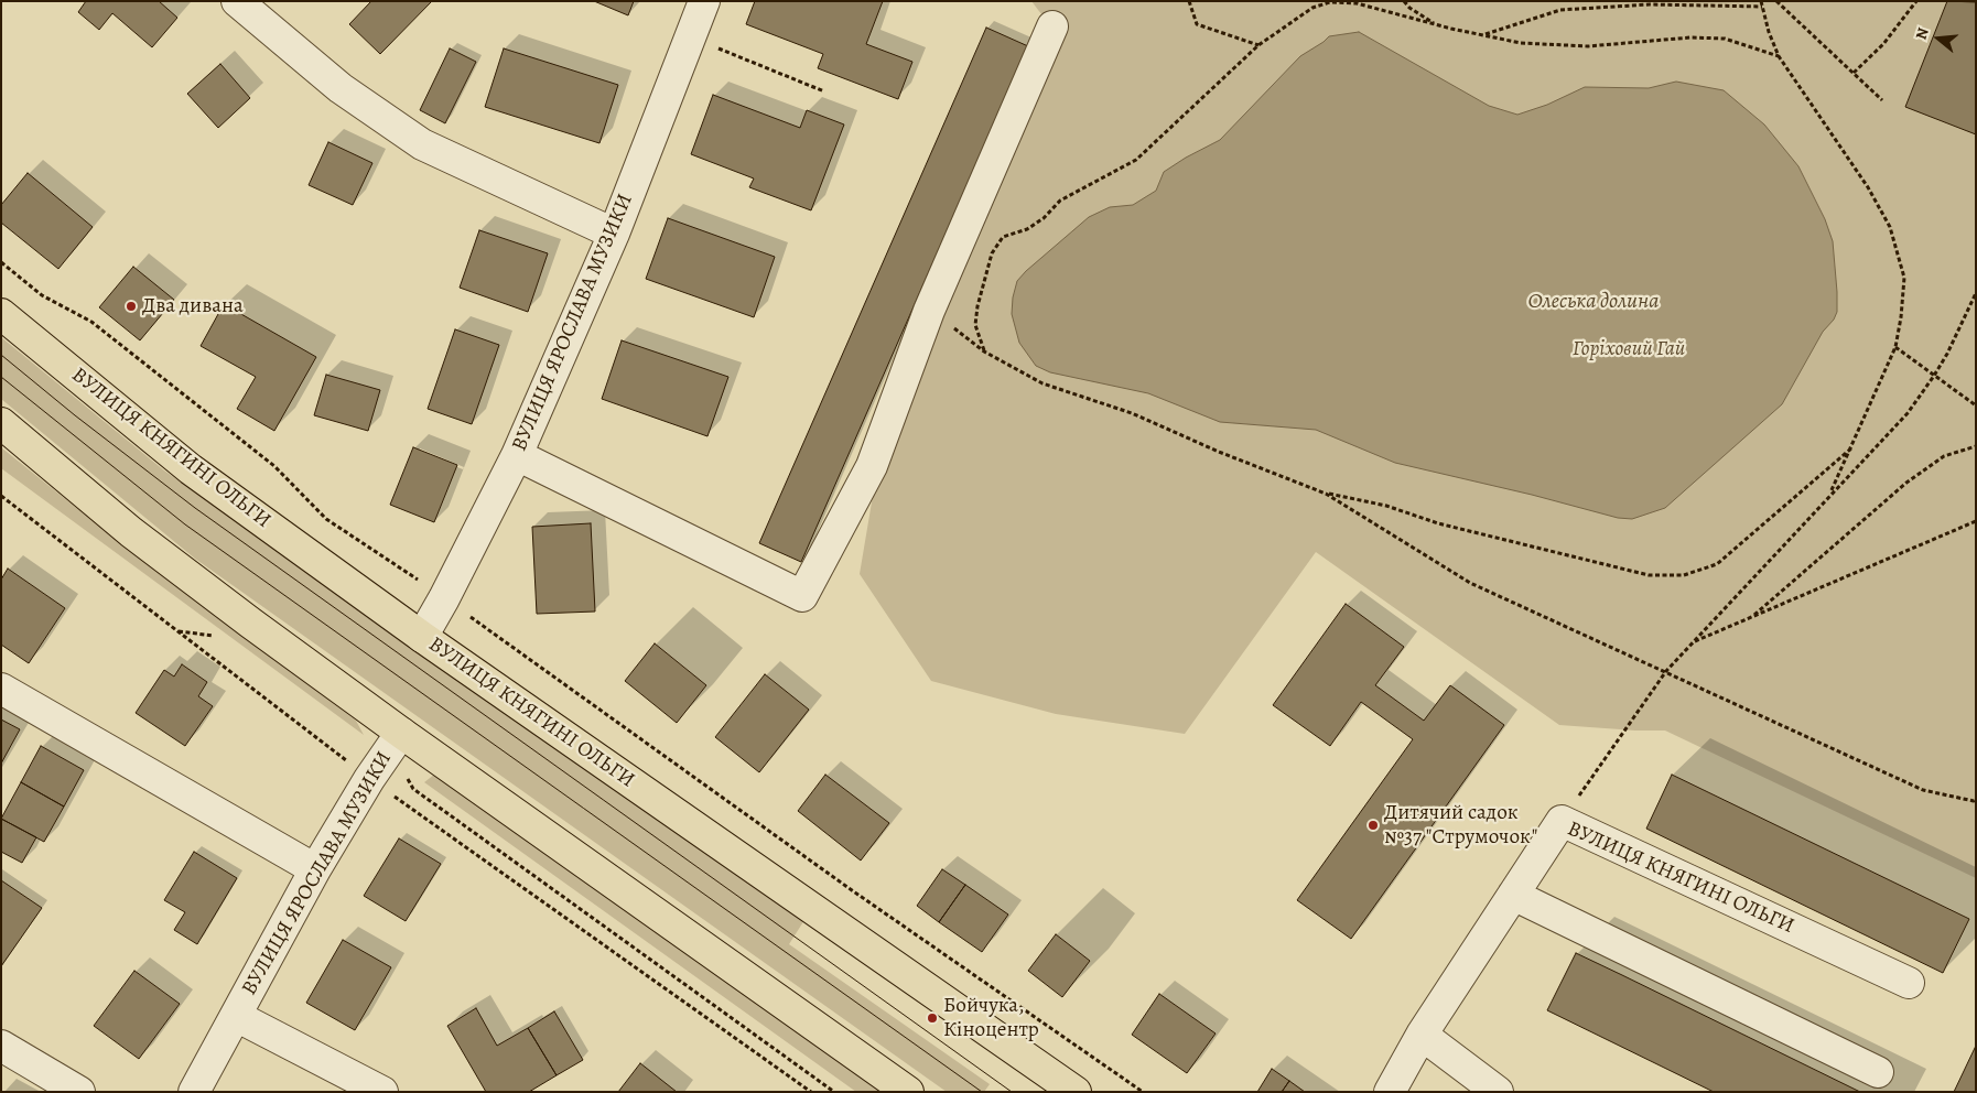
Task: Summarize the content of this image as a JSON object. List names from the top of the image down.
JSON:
{
  "streets": {
    "main road": ["ВУЛИЦЯ КНЯГИНІ ОЛЬГИ"],
    "street": ["ВУЛИЦЯ ЯРОСЛАВА МУЗИКИ"]
  },
  "crossings": [
    ["ВУЛИЦЯ ЯРОСЛАВА МУЗИКИ", "ВУЛИЦЯ КНЯГИНІ ОЛЬГИ"]
  ],
  "water": ["Олеська долина"],
  "parks": ["Горіховий Гай"],
  "places": ["Два дивана", "Дитячий садок №37 \"Струмочок\"", "Бойчука, Кіноцентр"],
  "north": "left"
}
